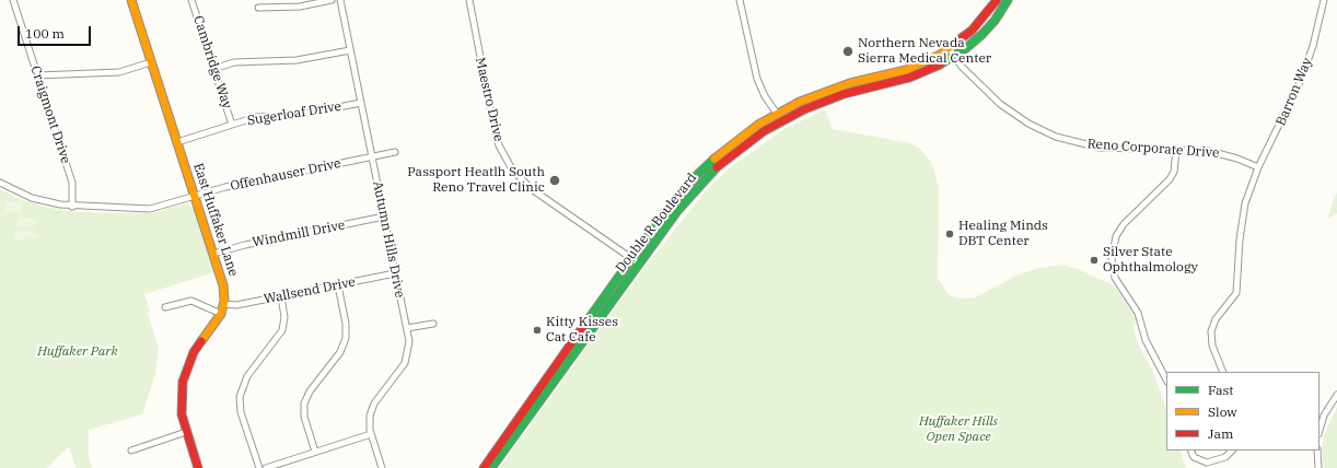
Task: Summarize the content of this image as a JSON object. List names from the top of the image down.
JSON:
{
  "streets": {
    "main road": ["East Huffaker Lane", "Double R Boulevard"],
    "street": [
      "Cambridge Way",
      "Barron Way",
      "Maestro Drive",
      "Sugerloaf Drive",
      "Craigmont Drive",
      "Reno Corporate Drive",
      "Offenhauser Drive",
      "Windmill Drive",
      "Autumn Hills Drive",
      "Wallsend Drive"
    ]
  },
  "crossings": [
    ["Cambridge Way", "Sugerloaf Drive"],
    ["Barron Way", "Reno Corporate Drive"],
    ["Maestro Drive", "Double R Boulevard"],
    ["Sugerloaf Drive", "East Huffaker Lane"],
    ["Sugerloaf Drive", "Autumn Hills Drive"],
    ["Craigmont Drive", "Offenhauser Drive"],
    ["Reno Corporate Drive", "Double R Boulevard"],
    ["Offenhauser Drive", "East Huffaker Lane"],
    ["Offenhauser Drive", "Autumn Hills Drive"],
    ["East Huffaker Lane", "Windmill Drive"],
    ["East Huffaker Lane", "Wallsend Drive"],
    ["Windmill Drive", "Autumn Hills Drive"],
    ["Autumn Hills Drive", "Wallsend Drive"]
  ],
  "parks": ["Huffaker Park", "Huffaker Hills Open Space"],
  "places": [
    "Northern Nevada Sierra Medical Center",
    "Passport Heatlh South Reno Travel Clinic",
    "Healing Minds DBT Center",
    "Silver State Ophthalmology",
    "Kitty Kisses Cat Cafe"
  ],
  "legend": ["Fast", "Slow", "Jam"],
  "scale_bar": "100 m"
}
